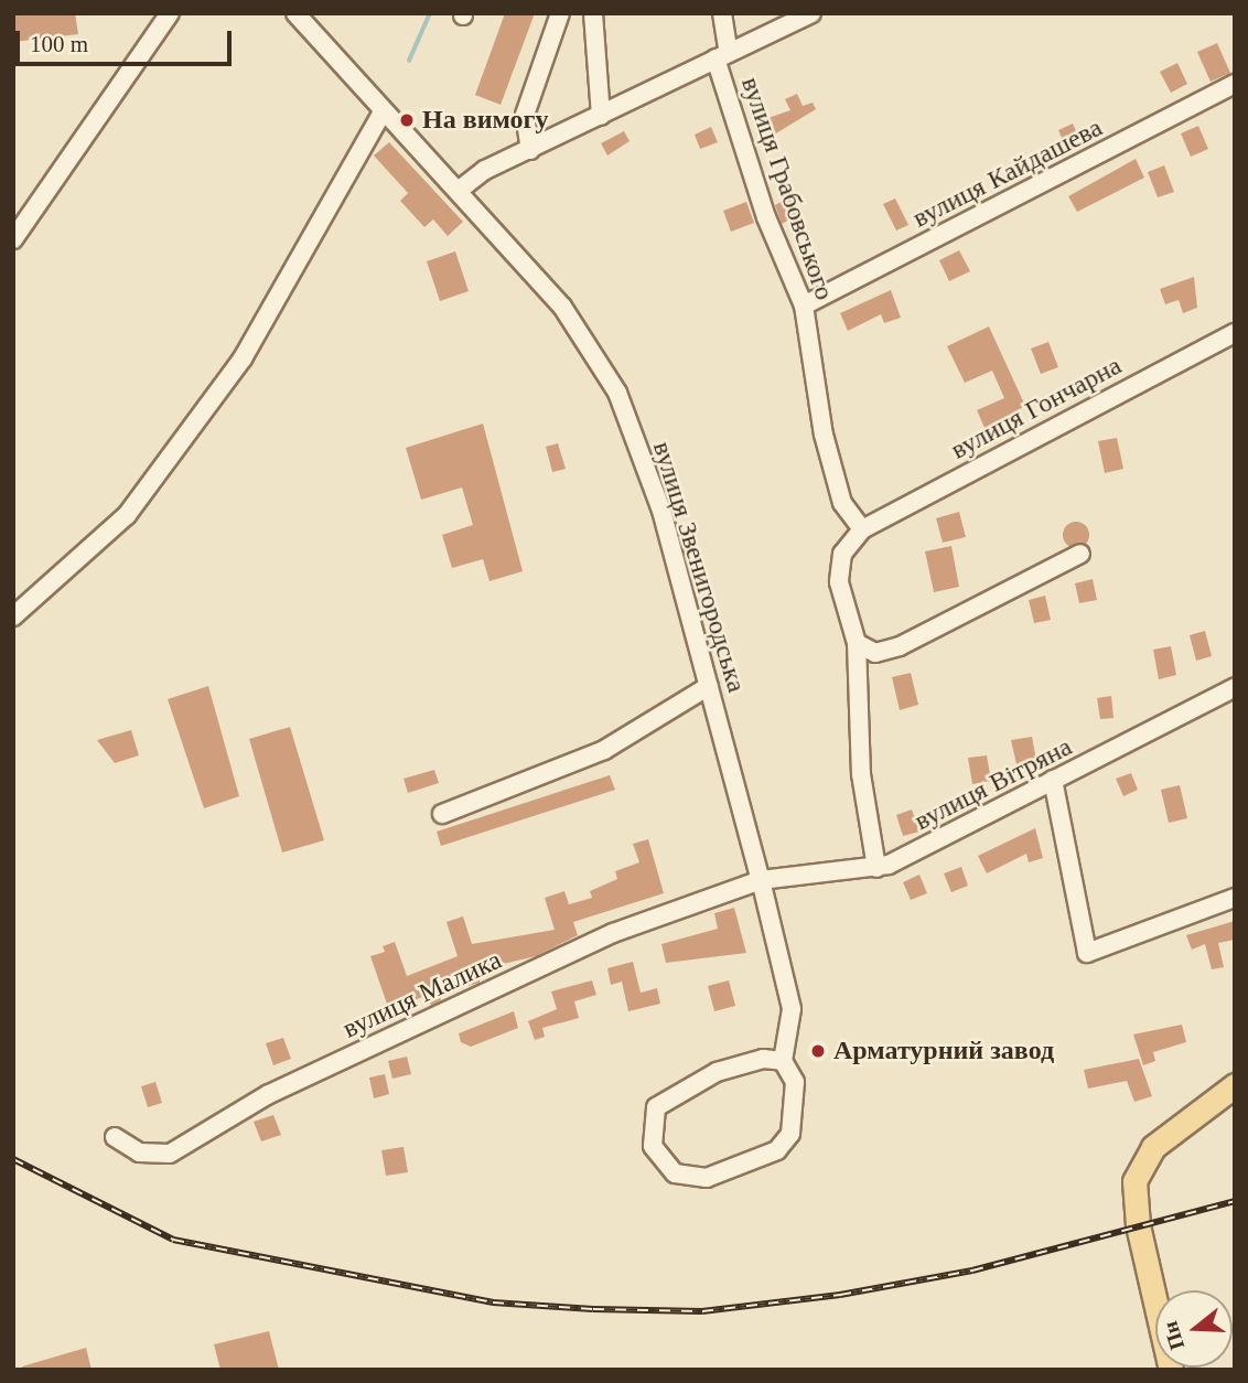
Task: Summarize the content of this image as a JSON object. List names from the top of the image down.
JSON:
{
  "streets": {
    "street": [
      "вулиця Кайдашева",
      "вулиця Грабовського",
      "вулиця Гончарна",
      "вулиця Звенигородська",
      "вулиця Вітряна",
      "вулиця Малика"
    ]
  },
  "crossings": [
    ["вулиця Кайдашева", "вулиця Грабовського"],
    ["вулиця Грабовського", "вулиця Гончарна"],
    ["вулиця Звенигородська", "вулиця Вітряна"],
    ["вулиця Звенигородська", "вулиця Малика"],
    ["вулиця Вітряна", "вулиця Малика"]
  ],
  "places": ["На вимогу", "Арматурний завод"],
  "scale_bar": "100 m",
  "north": "left"
}
